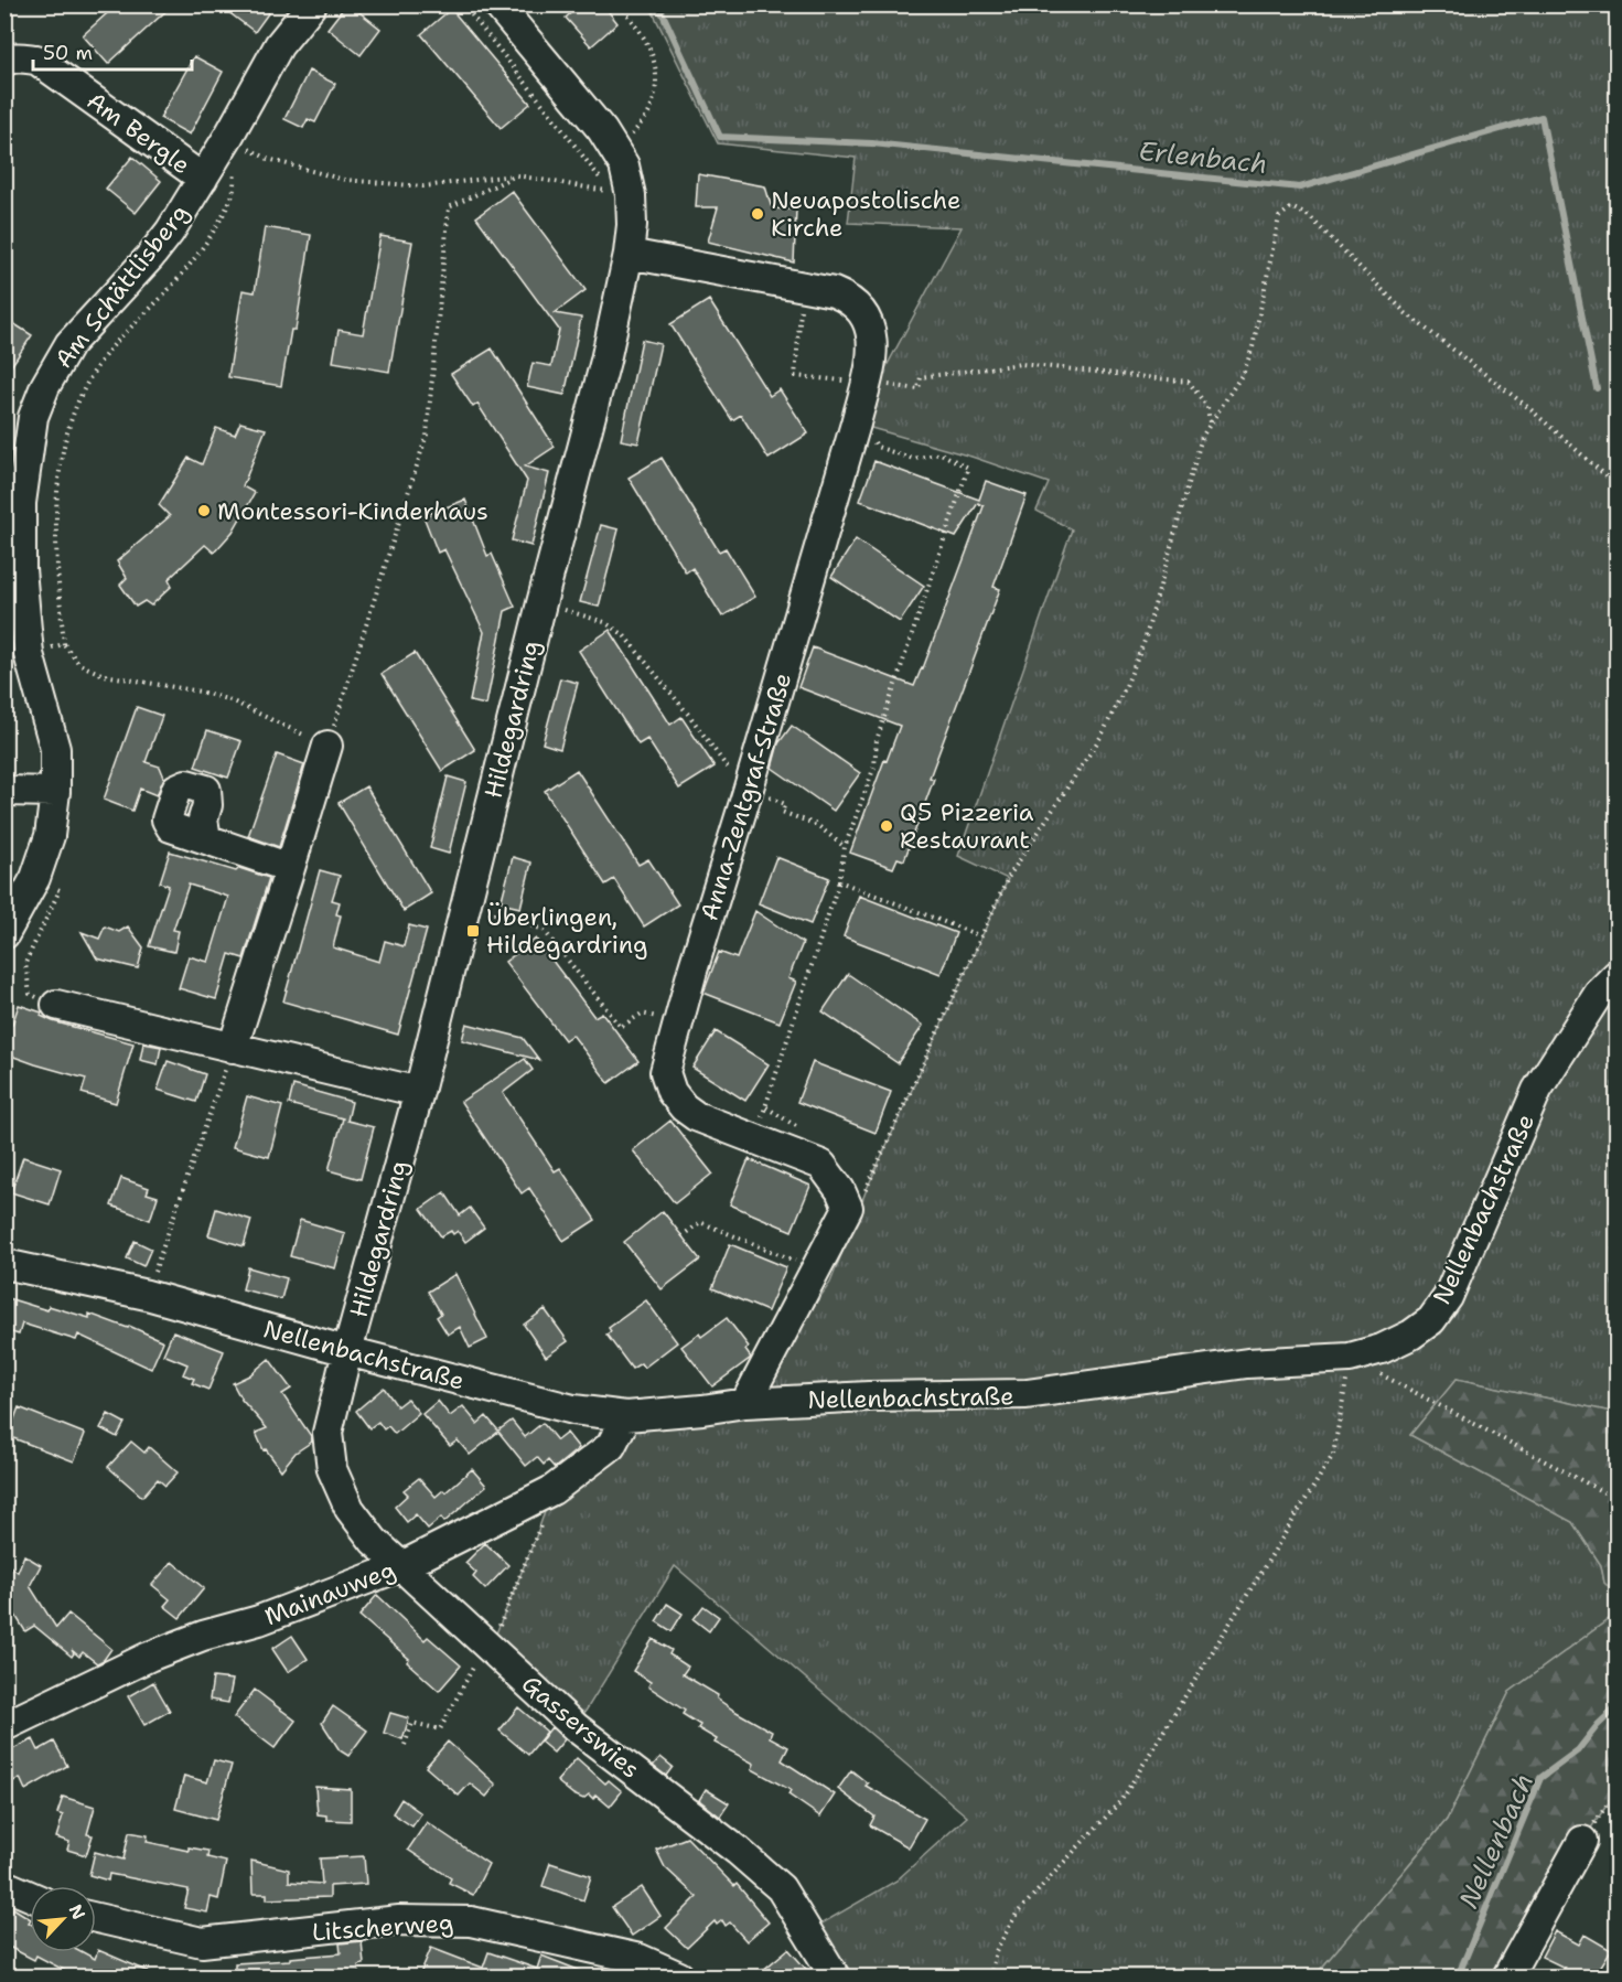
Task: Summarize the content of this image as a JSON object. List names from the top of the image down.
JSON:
{
  "streets": {
    "street": [
      "Am Bergle",
      "Am Schättlisberg",
      "Hildegardring",
      "Anna-Zentgraf-Straße",
      "Nellenbachstraße",
      "Mainauweg",
      "Gasserswies",
      "Litscherweg"
    ]
  },
  "crossings": [
    ["Am Bergle", "Am Schättlisberg"],
    ["Hildegardring", "Anna-Zentgraf-Straße"],
    ["Hildegardring", "Nellenbachstraße"],
    ["Hildegardring", "Gasserswies"],
    ["Nellenbachstraße", "Mainauweg"],
    ["Mainauweg", "Gasserswies"]
  ],
  "water": ["Erlenbach", "Nellenbach"],
  "places": {
    "other": ["Neuapostolische Kirche", "Montessori-Kinderhaus", "Q5 Pizzeria Restaurant"],
    "transit": ["Überlingen, Hildegardring"]
  },
  "scale_bar": "50 m",
  "north": "top right"
}
